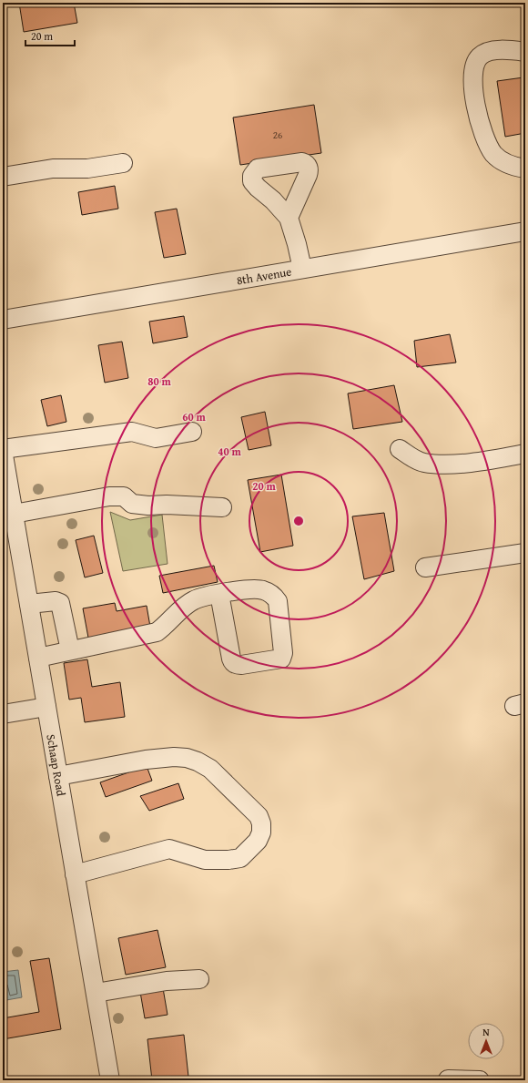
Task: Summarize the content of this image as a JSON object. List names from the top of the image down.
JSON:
{
  "streets": {
    "street": ["8th Avenue", "Schaap Road"]
  },
  "house_numbers": ["26"],
  "scale_bar": "20 m",
  "north": "top",
  "rings": [
    "80 m",
    "60 m",
    "40 m",
    "20 m"
  ]
}
